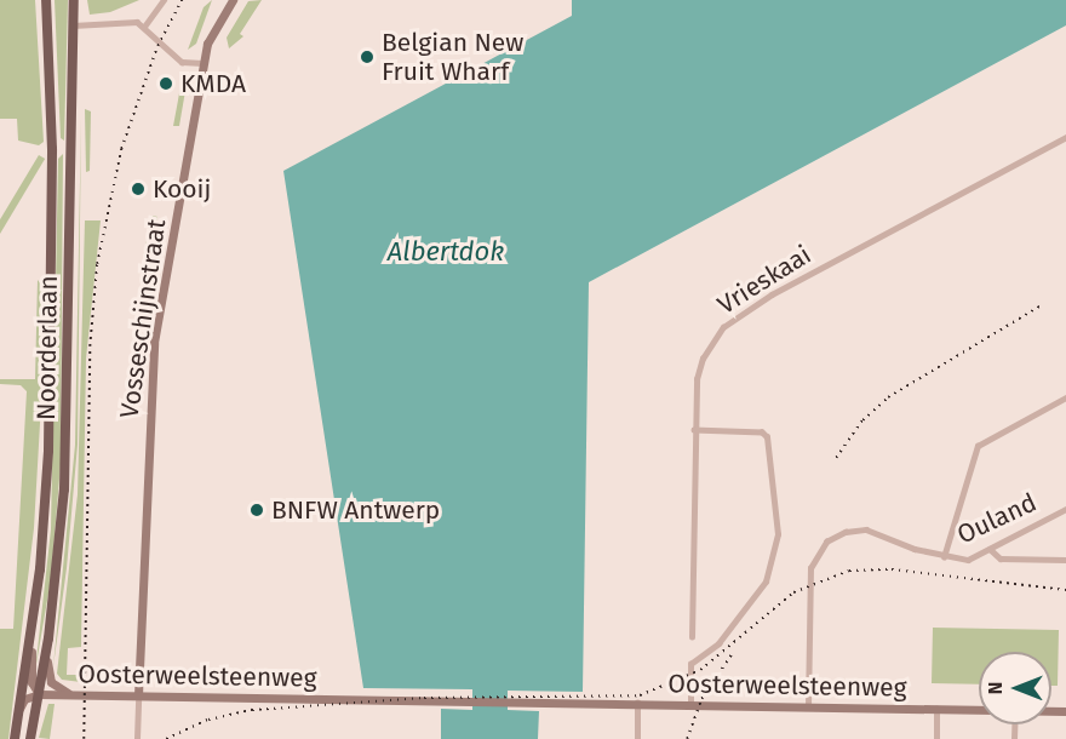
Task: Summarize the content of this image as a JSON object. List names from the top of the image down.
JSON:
{
  "streets": {
    "main road": ["Vosseschijnstraat", "Noorderlaan", "Oosterweelsteenweg"],
    "street": ["Vrieskaai", "Ouland"]
  },
  "crossings": [
    ["Vosseschijnstraat", "Oosterweelsteenweg"],
    ["Noorderlaan", "Oosterweelsteenweg"]
  ],
  "water": ["Albertdok"],
  "places": [
    "Belgian New Fruit Wharf",
    "KMDA",
    "Kooij",
    "BNFW Antwerp"
  ],
  "north": "left"
}
